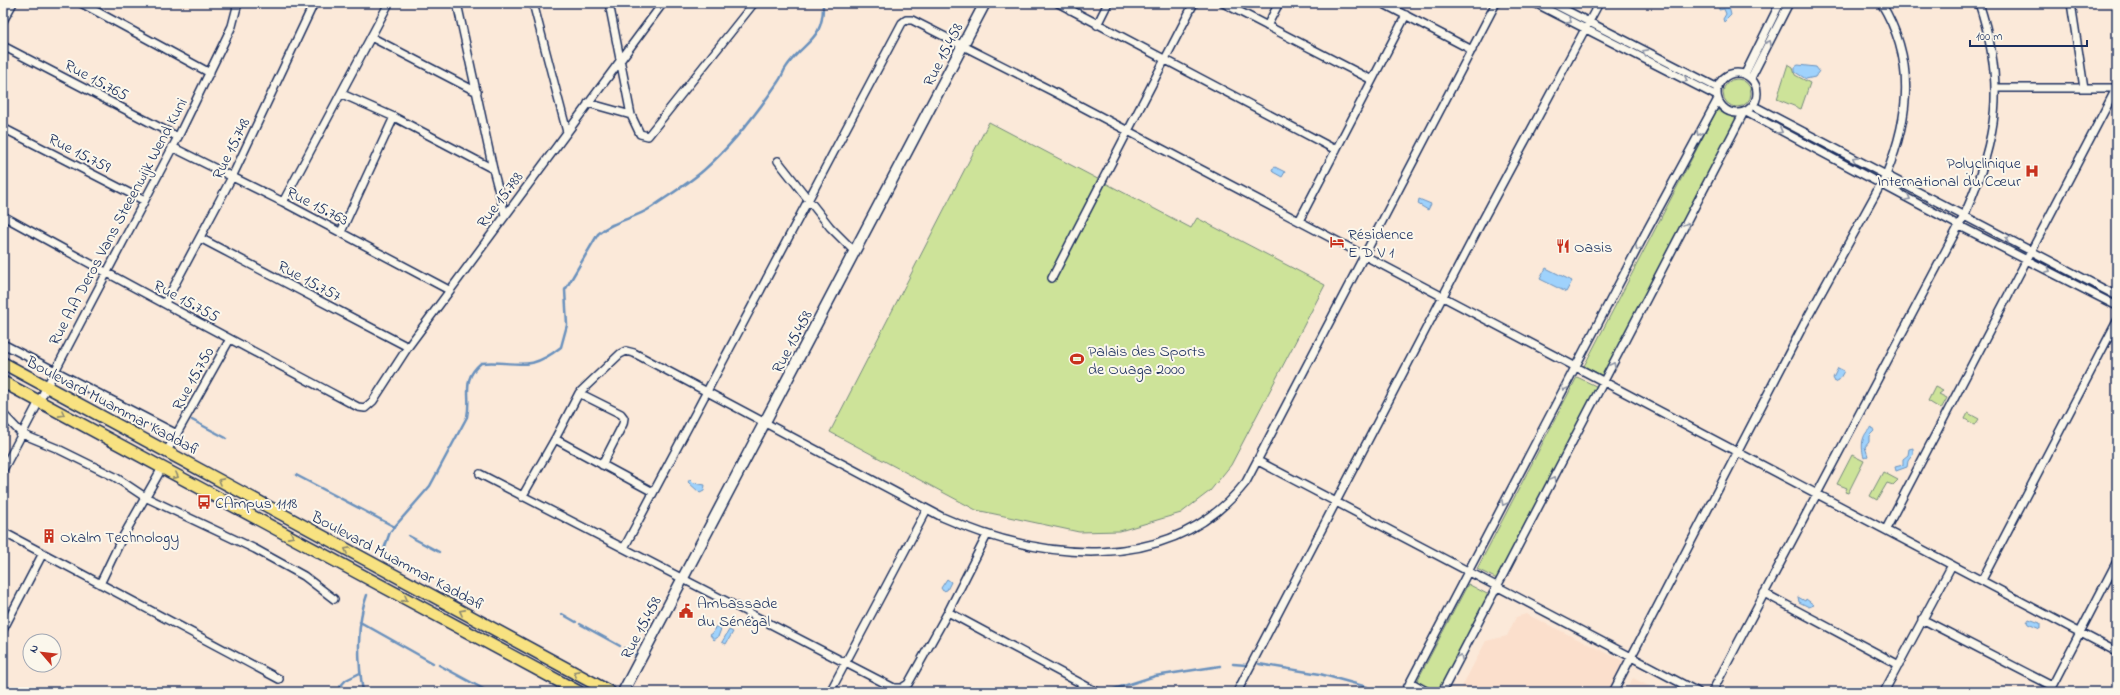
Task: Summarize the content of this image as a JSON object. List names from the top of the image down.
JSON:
{
  "streets": {
    "main road": ["Rue 15.458", "Boulevard Muammar Kaddafi"],
    "street": [
      "Rue 15.765",
      "Rue 15.748",
      "Rue 15.759",
      "Rue 15.788",
      "Rue 15.763",
      "Rue A.A Deros Vans Steeenwijk Wend Kuni",
      "Rue 15.757",
      "Rue 15.755",
      "Rue 15.750"
    ]
  },
  "crossings": [
    ["Rue 15.765", "Rue A.A Deros Vans Steeenwijk Wend Kuni"],
    ["Rue 15.748", "Rue 15.763"],
    ["Rue 15.748", "Rue 15.757"],
    ["Rue 15.748", "Rue 15.755"],
    ["Rue 15.759", "Rue A.A Deros Vans Steeenwijk Wend Kuni"],
    ["Rue 15.788", "Rue 15.763"],
    ["Rue 15.788", "Rue 15.757"],
    ["Rue 15.788", "Rue 15.755"],
    ["Rue 15.763", "Rue A.A Deros Vans Steeenwijk Wend Kuni"],
    ["Rue A.A Deros Vans Steeenwijk Wend Kuni", "Rue 15.755"],
    ["Rue A.A Deros Vans Steeenwijk Wend Kuni", "Boulevard Muammar Kaddafi"],
    ["Rue 15.755", "Rue 15.750"],
    ["Rue 15.750", "Boulevard Muammar Kaddafi"]
  ],
  "places": {
    "hospital": ["Polyclinique International du Cœur"],
    "hotel": ["Résidence E D V 1"],
    "restaurant": ["Oasis"],
    "sports": ["Palais des Sports de Ouaga 2000"],
    "bus stop": ["CAmpus 1118"],
    "building": ["Okalm Technology"],
    "public building": ["Ambassade du Sénégal"]
  },
  "scale_bar": "100 m",
  "north": "top left"
}
